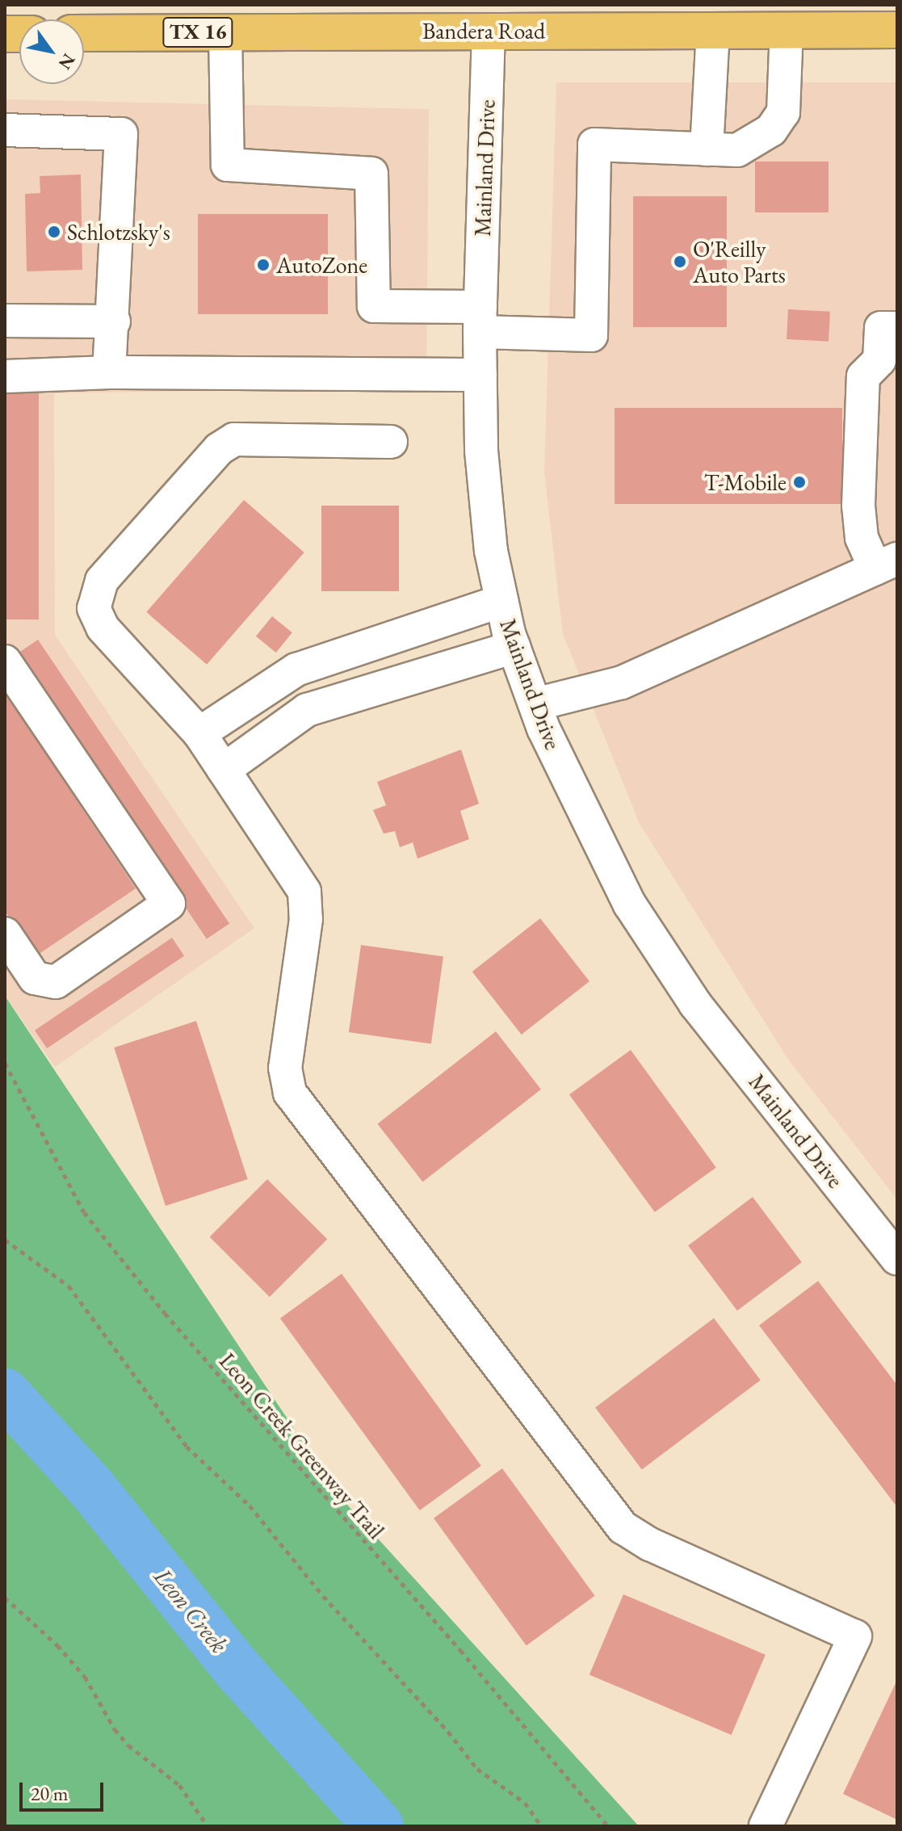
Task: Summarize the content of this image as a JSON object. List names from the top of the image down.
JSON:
{
  "streets": {
    "main road": ["Bandera Road", "TX 16"],
    "street": ["Mainland Drive"],
    "path": ["Leon Creek Greenway Trail"]
  },
  "crossings": [
    ["Bandera Road", "Mainland Drive"]
  ],
  "water": ["Leon Creek"],
  "places": [
    "Schlotzsky's",
    "O'Reilly Auto Parts",
    "AutoZone",
    "T-Mobile"
  ],
  "scale_bar": "20 m",
  "north": "bottom right"
}
